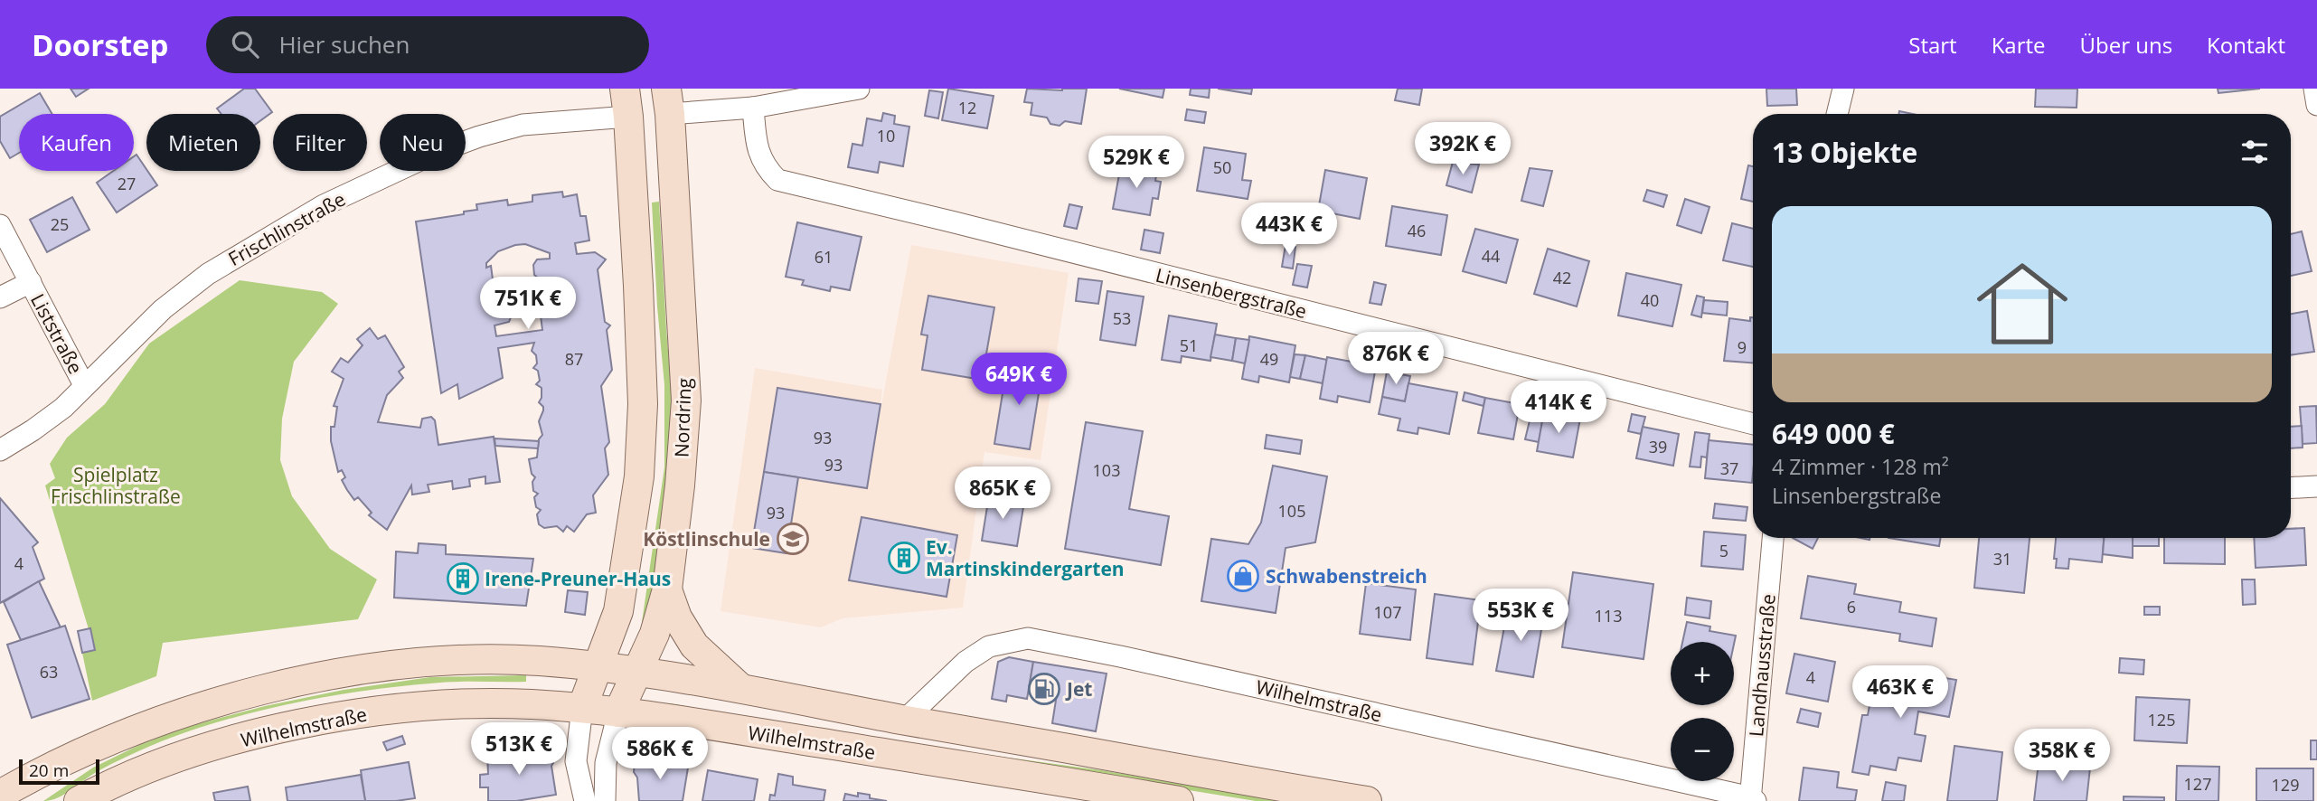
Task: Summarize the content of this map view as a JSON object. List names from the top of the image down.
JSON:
{
  "streets": {
    "main road": ["Nordring", "Wilhelmstraße"],
    "street": [
      "Frischlinstraße",
      "Linsenbergstraße",
      "Liststraße",
      "Landhausstraße"
    ]
  },
  "crossings": [
    ["Frischlinstraße", "Liststraße"],
    ["Nordring", "Wilhelmstraße"],
    ["Landhausstraße", "Wilhelmstraße"]
  ],
  "parks": ["Spielplatz Frischlinstraße"],
  "places": {
    "school or university": ["Köstlinschule"],
    "building": ["Ev. Martinskindergarten", "Irene-Preuner-Haus"],
    "shop": ["Schwabenstreich"],
    "fuel station": ["Jet"]
  },
  "house_numbers": [
    "12",
    "10",
    "50",
    "27",
    "25",
    "46",
    "44",
    "61",
    "42",
    "40",
    "53",
    "51",
    "9",
    "87",
    "49",
    "93",
    "39",
    "93",
    "37",
    "103",
    "105",
    "93",
    "5",
    "31",
    "4",
    "6",
    "107",
    "113",
    "63",
    "4",
    "125",
    "127",
    "129"
  ],
  "scale_bar": "20 m",
  "page": {
    "header": "Doorstep",
    "search": "Hier suchen",
    "nav": [
      "Start",
      "Karte",
      "Über uns",
      "Kontakt"
    ],
    "chip": [
      "Kaufen",
      "Mieten",
      "Filter",
      "Neu"
    ],
    "heading": "13 Objekte",
    "price": [
      "392K €",
      "529K €",
      "443K €",
      "751K €",
      "876K €",
      "649K €",
      "414K €",
      "865K €",
      "553K €",
      "463K €",
      "513K €",
      "586K €",
      "358K €"
    ],
    "list": [
      {
        "name": "649 000 €",
        "note": "4 Zimmer · 128 m² · Linsenbergstraße"
      }
    ],
    "map_buttons": ["+", "−"],
    "scale": "20 m"
  }
}
